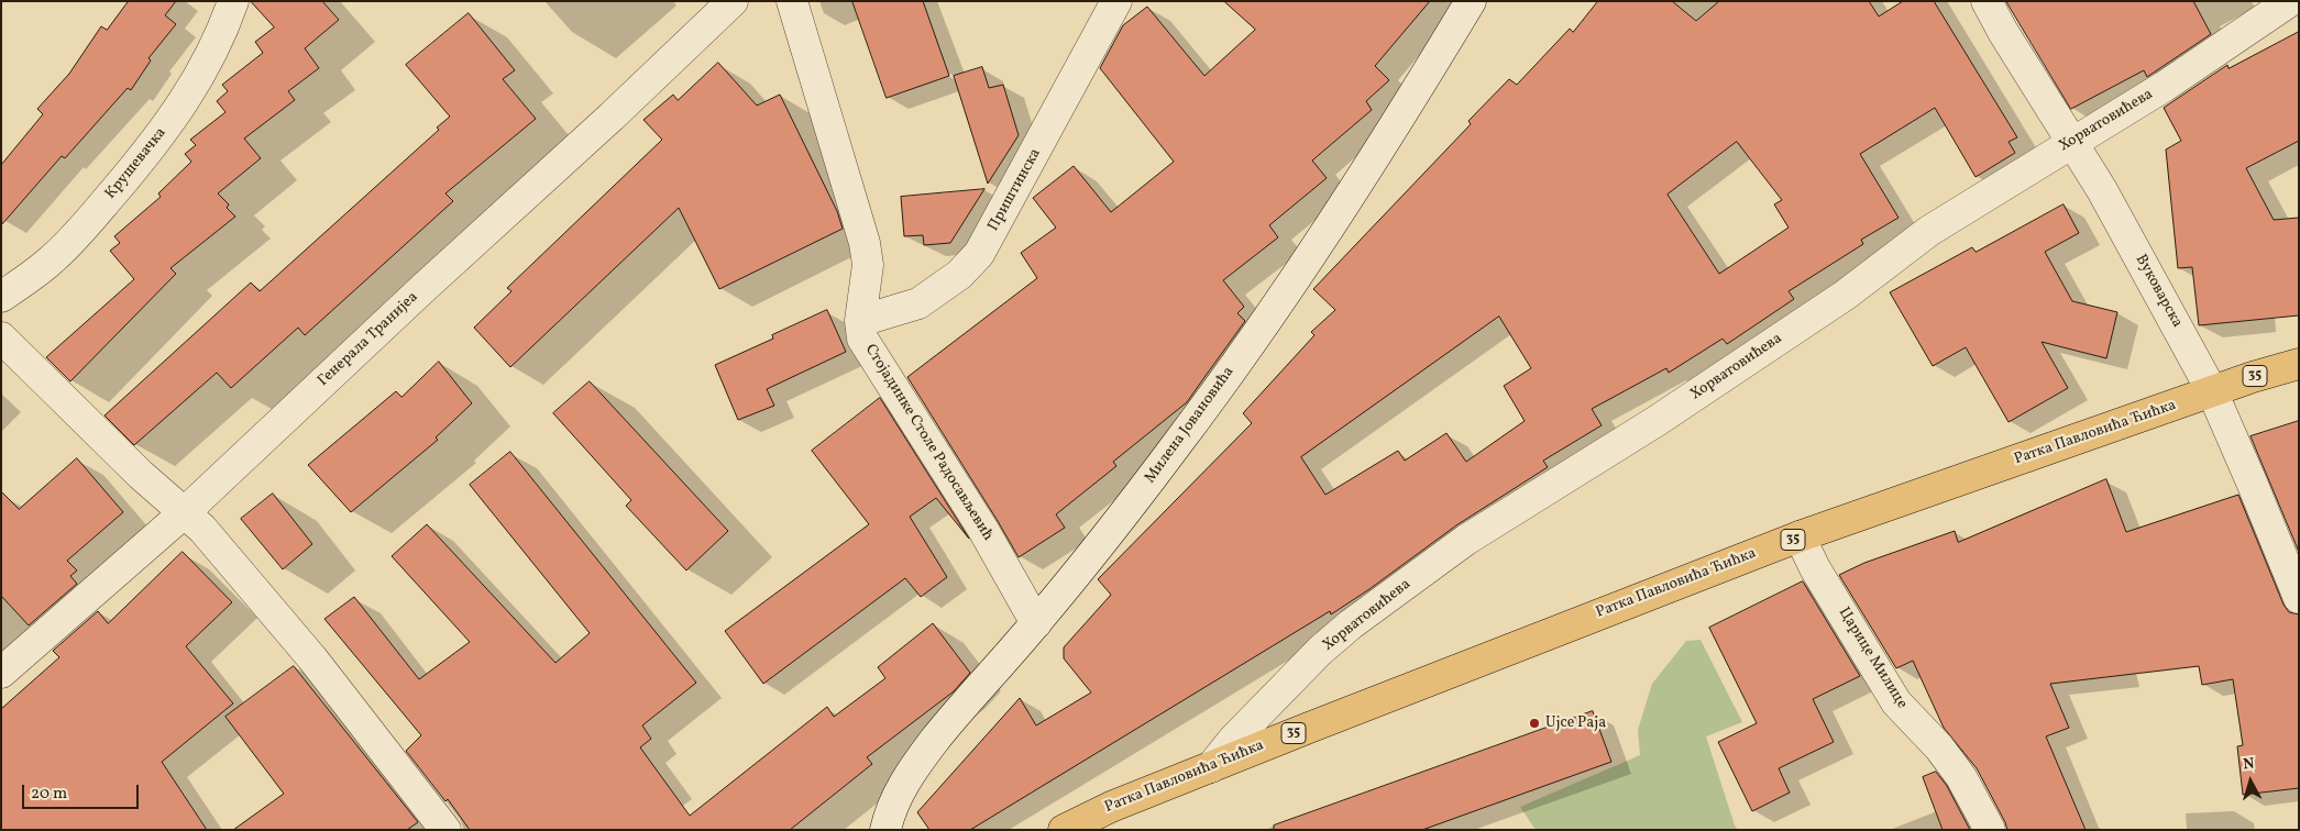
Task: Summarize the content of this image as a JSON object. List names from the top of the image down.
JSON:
{
  "streets": {
    "main road": ["35", "Ратка Павловића Ћићка"],
    "street": [
      "Хорватовићева",
      "Крушевачка",
      "Приштинска",
      "Вуковарска",
      "Генерала Транијеа",
      "Милена Јовановића",
      "Стојадинке Столе Радосављевић",
      "Царице Милице"
    ]
  },
  "crossings": [
    ["Хорватовићева", "Вуковарска"],
    ["Хорватовићева", "Ратка Павловића Ћићка"],
    ["Приштинска", "Стојадинке Столе Радосављевић"],
    ["Вуковарска", "Ратка Павловића Ћићка"],
    ["Милена Јовановића", "Стојадинке Столе Радосављевић"],
    ["Ратка Павловића Ћићка", "Царице Милице"]
  ],
  "places": ["Ujce Paja"],
  "scale_bar": "20 m",
  "north": "top"
}
